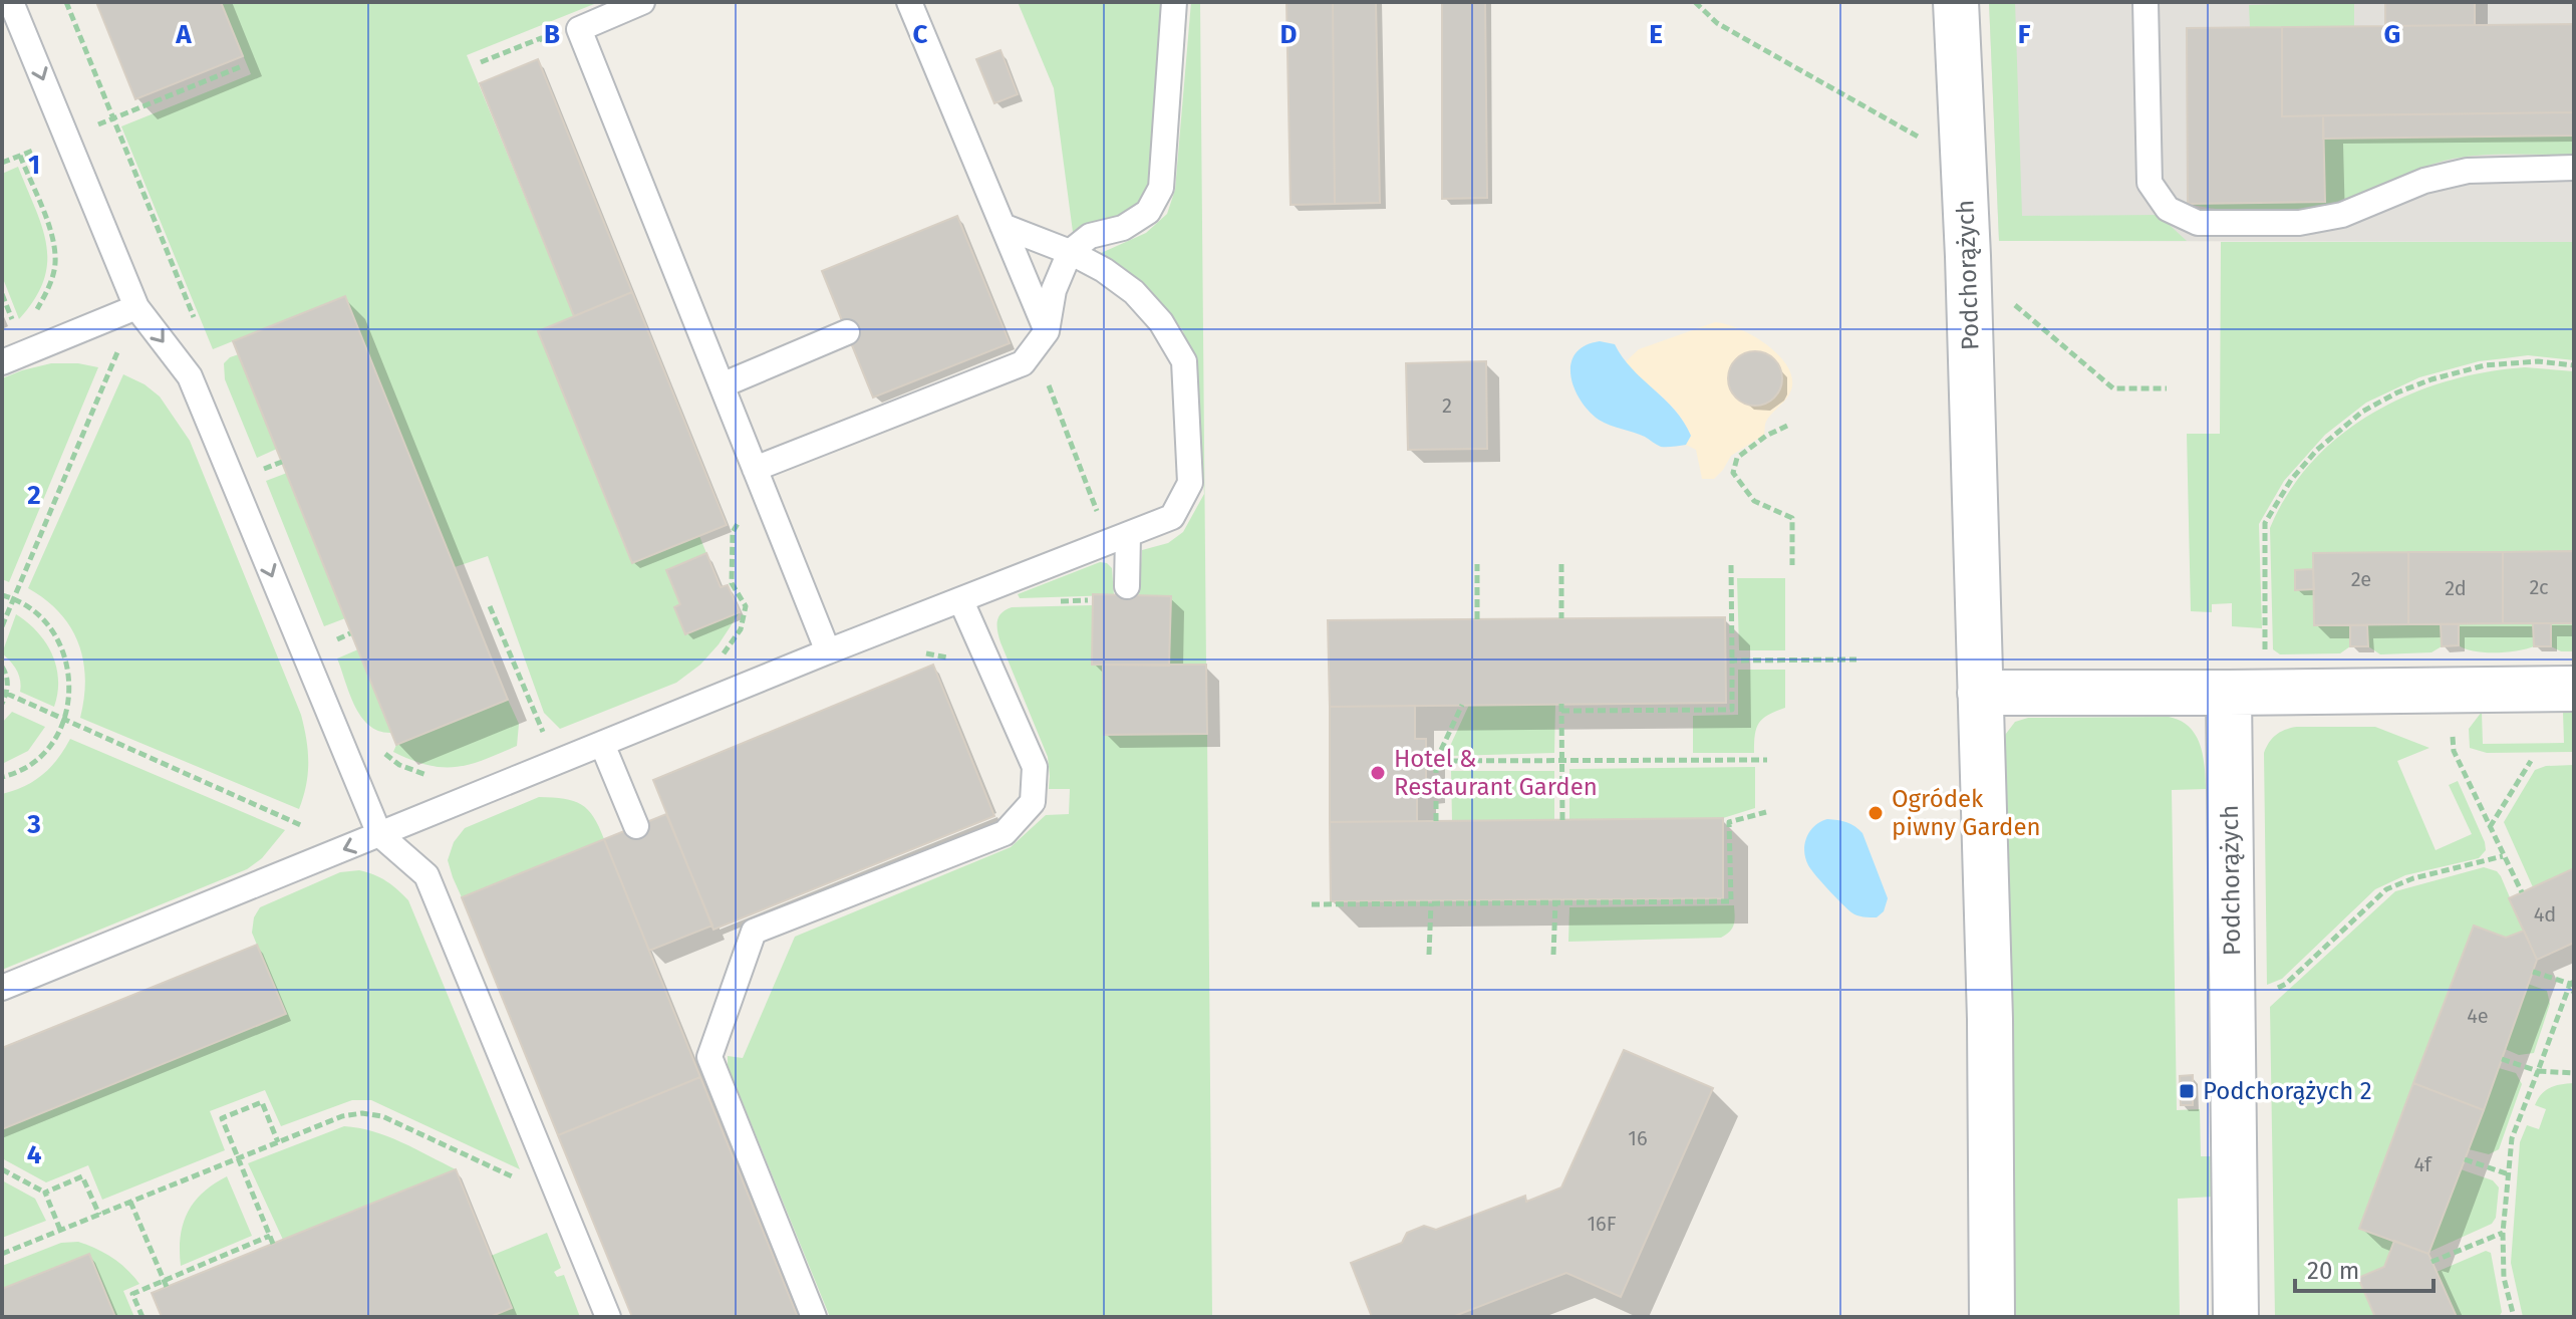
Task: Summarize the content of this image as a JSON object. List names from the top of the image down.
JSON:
{
  "streets": {
    "street": ["Podchorążych"]
  },
  "places": {
    "other": ["Hotel & Restaurant Garden", "Ogródek piwny Garden"],
    "transit": ["Podchorążych 2"]
  },
  "house_numbers": [
    "2",
    "2e",
    "2c",
    "2d",
    "4d",
    "4e",
    "16",
    "4f",
    "16F"
  ],
  "scale_bar": "20 m",
  "grid": {
    "columns": [
      "A",
      "B",
      "C",
      "D",
      "E",
      "F",
      "G"
    ],
    "rows": [
      "1",
      "2",
      "3",
      "4"
    ]
  }
}
